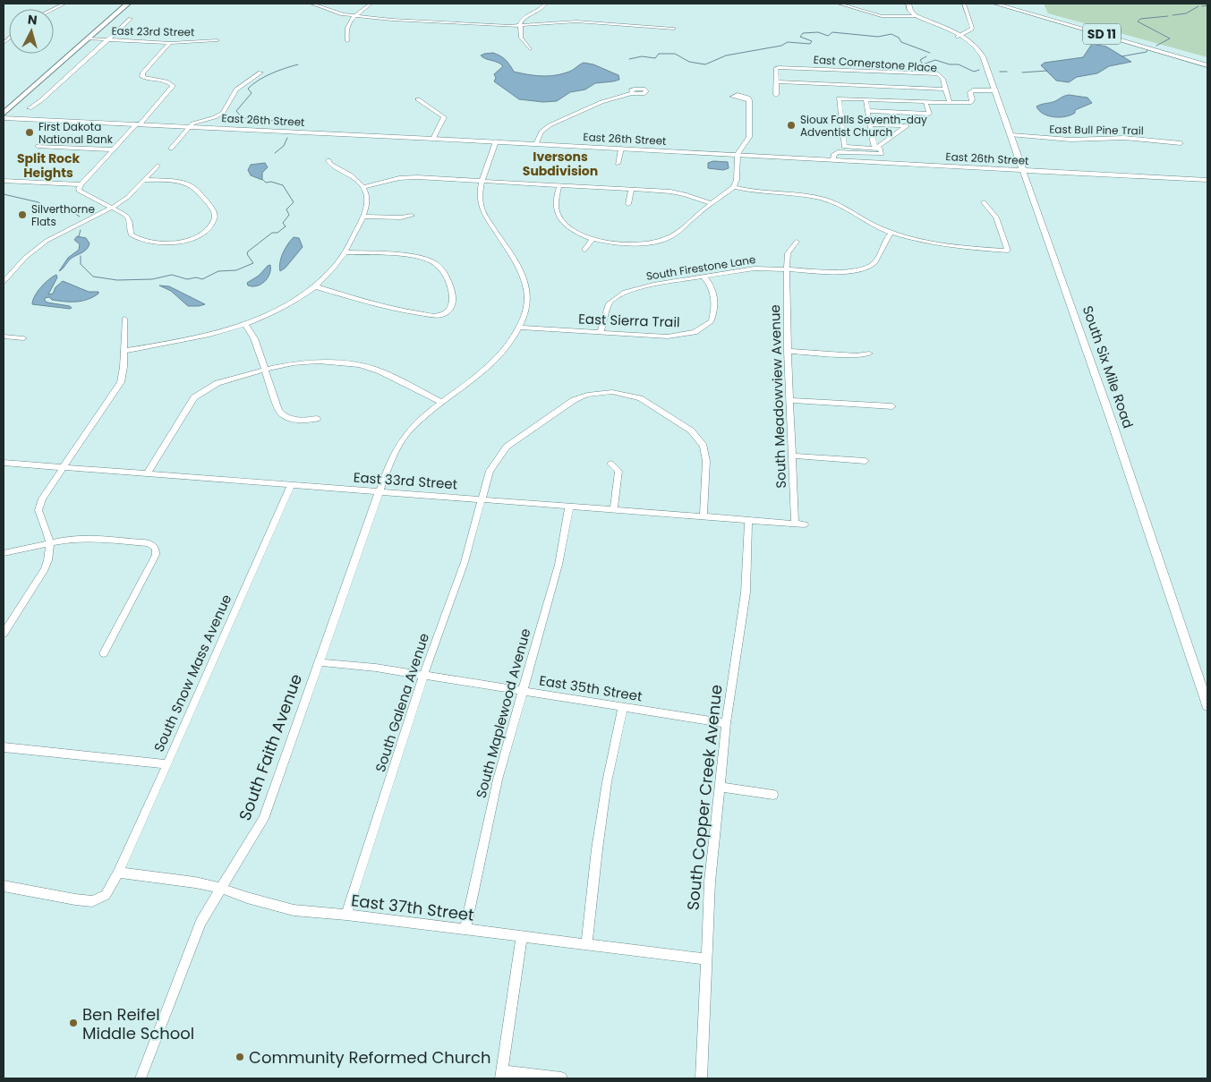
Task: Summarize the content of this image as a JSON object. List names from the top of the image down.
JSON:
{
  "streets": {
    "main road": ["SD 11", "East 26th Street", "South Six Mile Road"],
    "street": [
      "East 23rd Street",
      "East Cornerstone Place",
      "East Bull Pine Trail",
      "South Firestone Lane",
      "East Sierra Trail",
      "South Meadowview Avenue",
      "East 33rd Street",
      "South Snow Mass Avenue",
      "East 35th Street",
      "South Galena Avenue",
      "South Maplewood Avenue",
      "South Faith Avenue",
      "South Copper Creek Avenue",
      "East 37th Street"
    ]
  },
  "crossings": [
    ["East 26th Street", "South Six Mile Road"],
    ["East 26th Street", "South Faith Avenue"],
    ["East Bull Pine Trail", "South Six Mile Road"],
    ["South Firestone Lane", "East Sierra Trail"],
    ["South Firestone Lane", "South Meadowview Avenue"],
    ["East Sierra Trail", "South Faith Avenue"],
    ["South Meadowview Avenue", "East 33rd Street"],
    ["East 33rd Street", "South Snow Mass Avenue"],
    ["East 33rd Street", "South Galena Avenue"],
    ["East 33rd Street", "South Maplewood Avenue"],
    ["East 33rd Street", "South Faith Avenue"],
    ["East 33rd Street", "South Copper Creek Avenue"],
    ["South Snow Mass Avenue", "East 37th Street"],
    ["East 35th Street", "South Galena Avenue"],
    ["East 35th Street", "South Maplewood Avenue"],
    ["East 35th Street", "South Faith Avenue"],
    ["East 35th Street", "South Copper Creek Avenue"],
    ["South Galena Avenue", "East 37th Street"],
    ["South Maplewood Avenue", "East 37th Street"],
    ["South Faith Avenue", "East 37th Street"],
    ["South Copper Creek Avenue", "East 37th Street"]
  ],
  "districts": ["Iversons Subdivision", "Split Rock Heights"],
  "places": [
    "Sioux Falls Seventh-day Adventist Church",
    "First Dakota National Bank",
    "Silverthorne Flats",
    "Ben Reifel Middle School",
    "Community Reformed Church"
  ],
  "north": "top"
}
